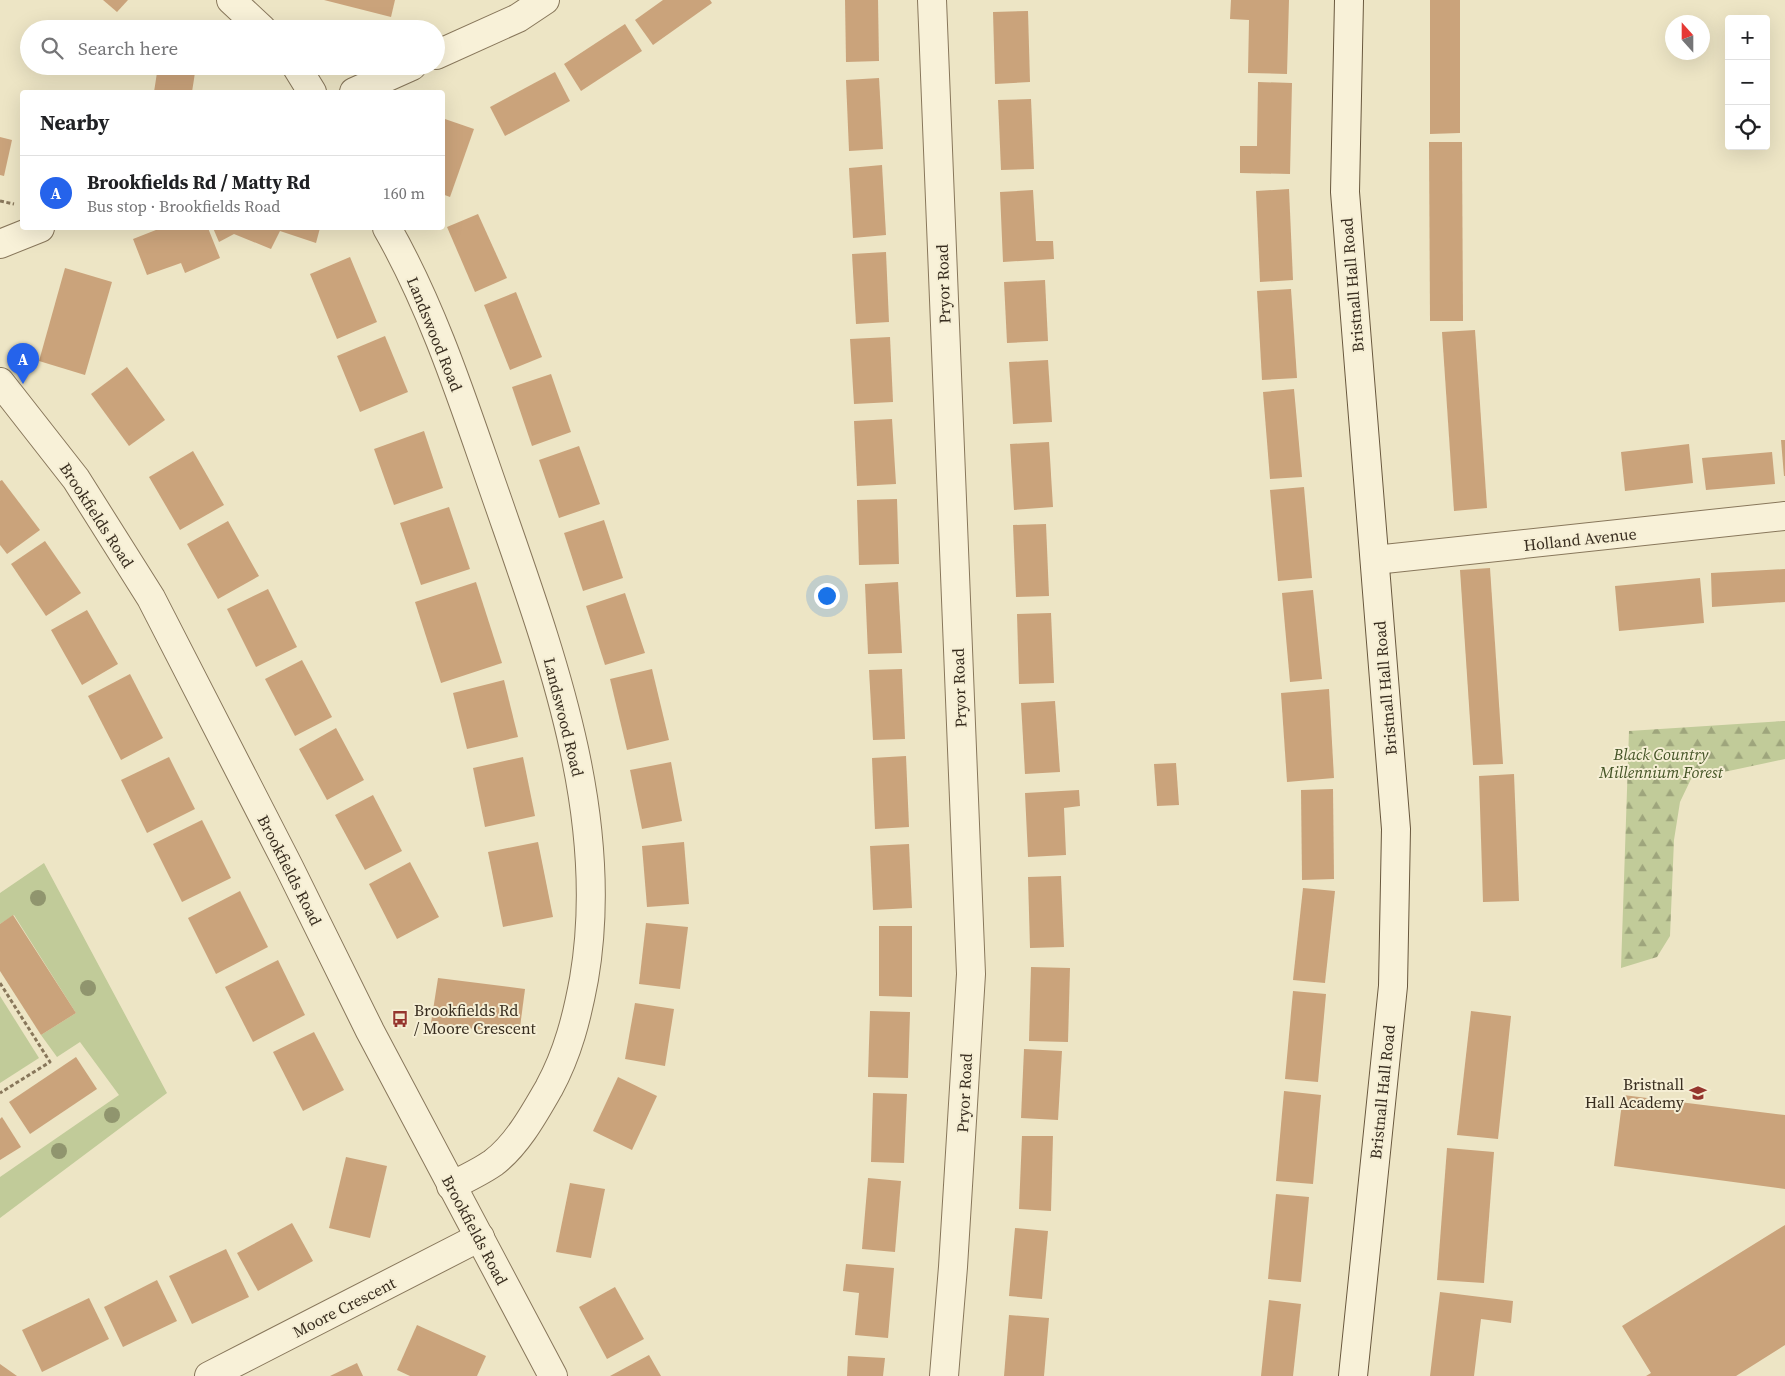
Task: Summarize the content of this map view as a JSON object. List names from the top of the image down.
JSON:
{
  "streets": {
    "street": [
      "Pryor Road",
      "Bristnall Hall Road",
      "Landswood Road",
      "Brookfields Road",
      "Holland Avenue",
      "Moore Crescent"
    ]
  },
  "crossings": [
    ["Bristnall Hall Road", "Holland Avenue"],
    ["Landswood Road", "Brookfields Road"],
    ["Brookfields Road", "Moore Crescent"]
  ],
  "parks": ["Black Country Millennium Forest"],
  "places": {
    "bus stop": ["Brookfields Rd / Moore Crescent"],
    "school or university": ["Bristnall Hall Academy"]
  },
  "north": "top",
  "page": {
    "map_buttons": ["+", "−"],
    "search": "Search here",
    "heading": "Nearby",
    "list": [
      {
        "mark": "A",
        "name": "Brookfields Rd / Matty Rd",
        "note": "Bus stop · Brookfields Road",
        "value": "160 m"
      }
    ],
    "pins": "A"
  }
}
